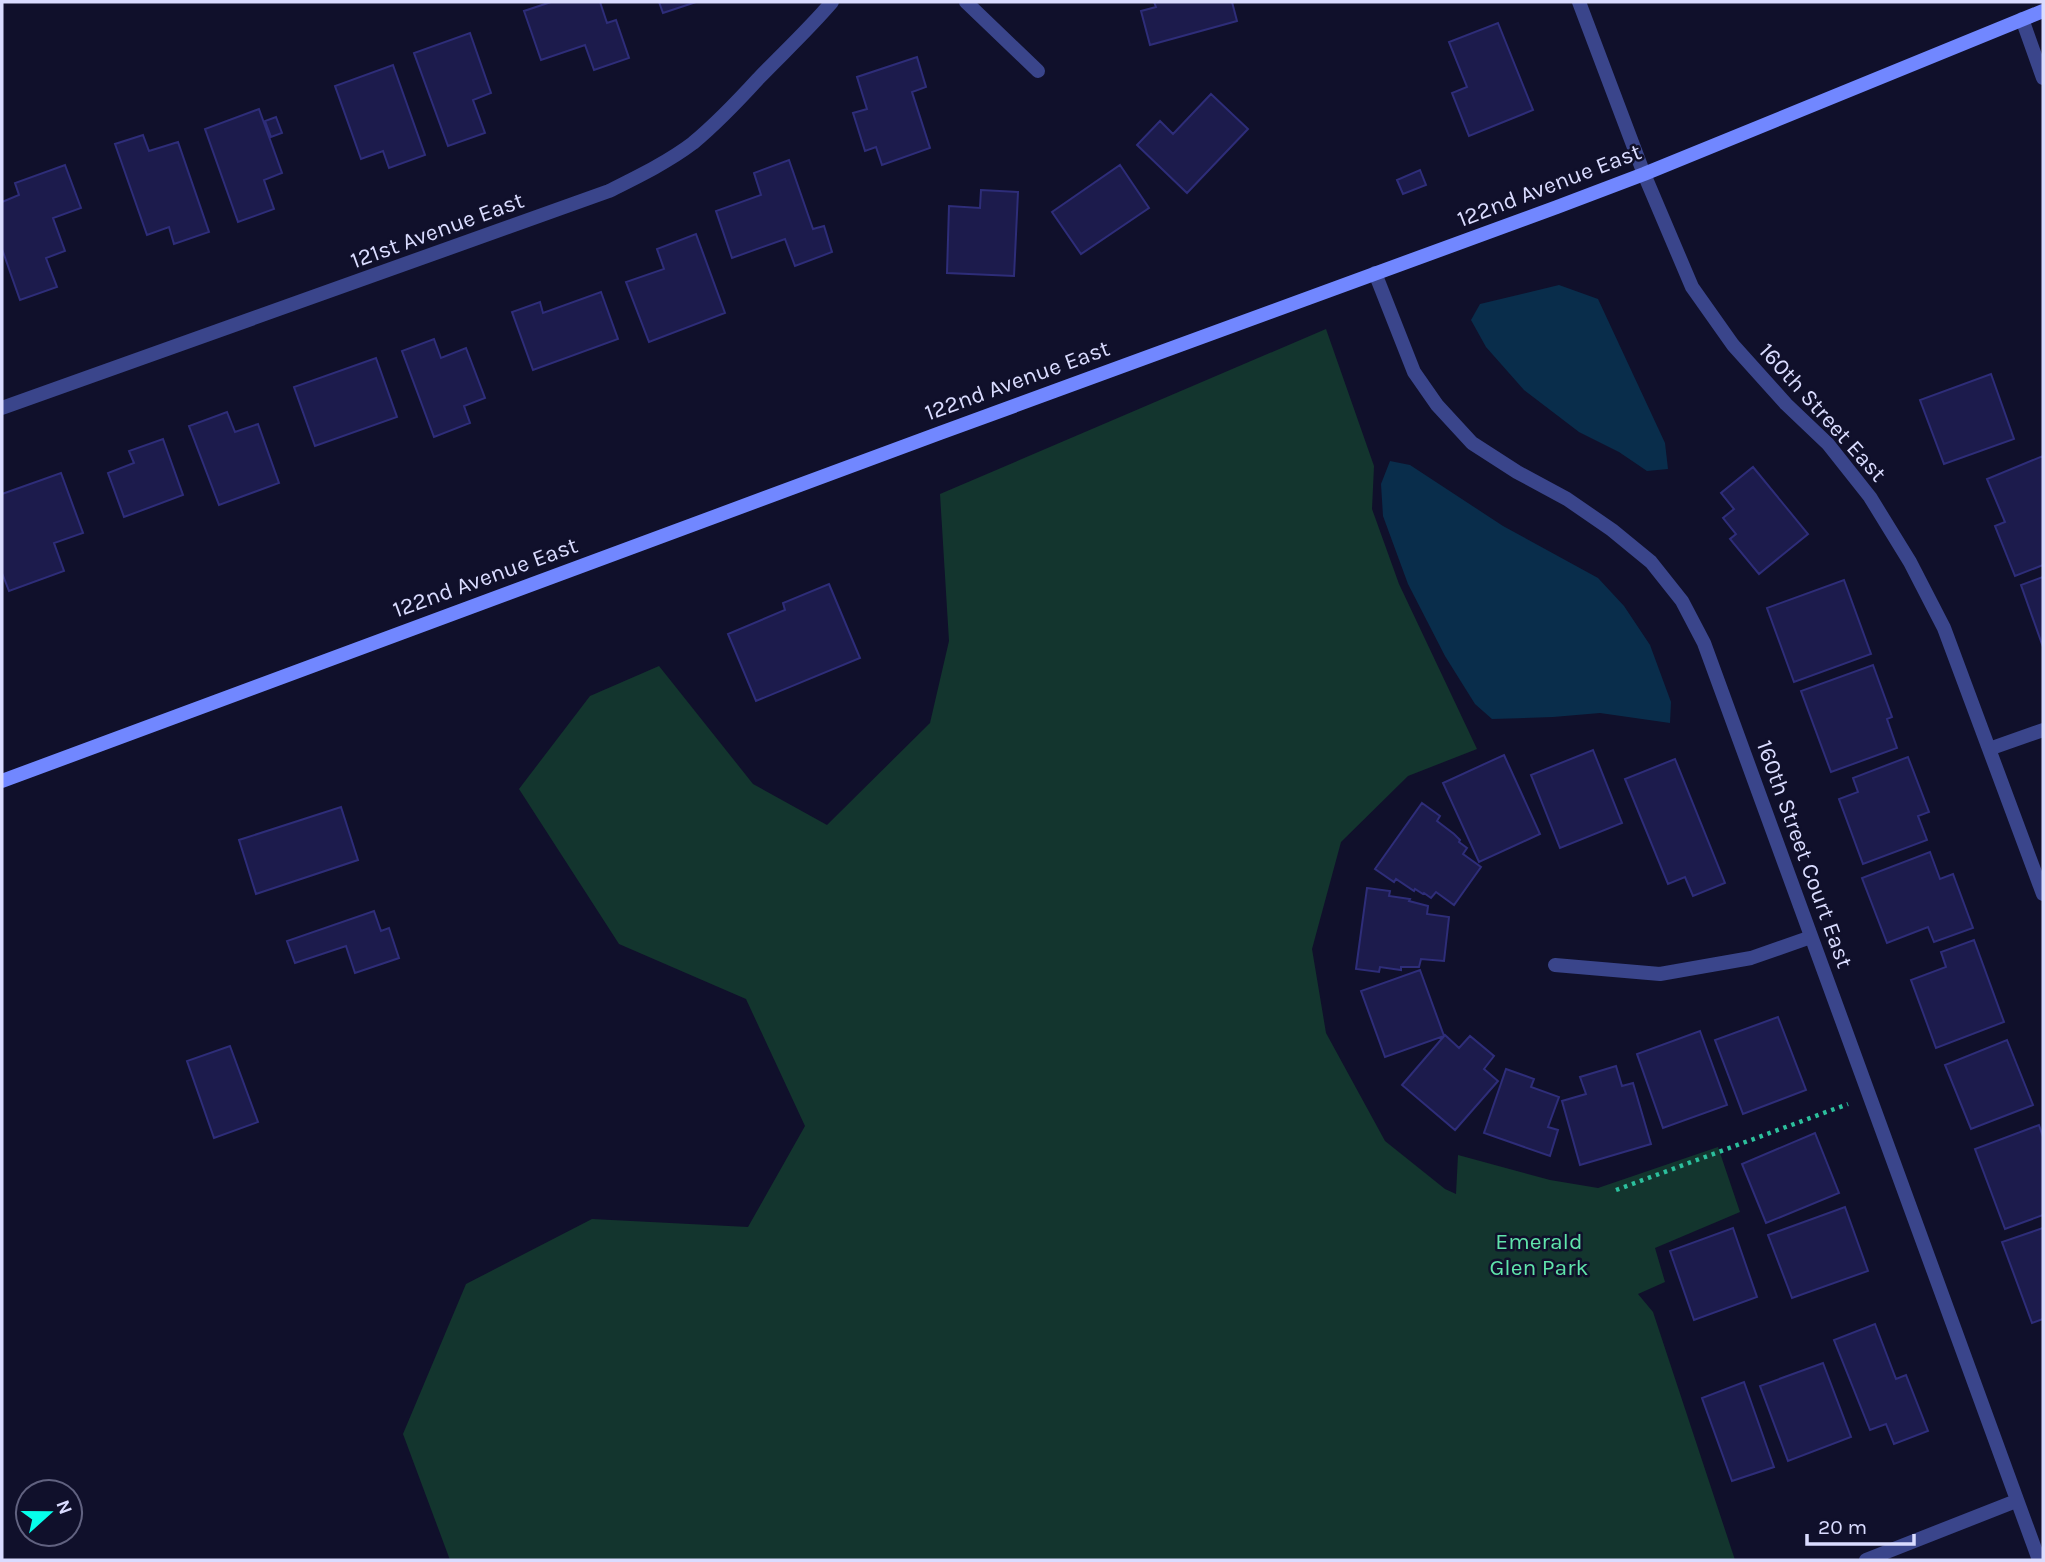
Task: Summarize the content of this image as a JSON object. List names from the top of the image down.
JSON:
{
  "streets": {
    "main road": ["122nd Avenue East"],
    "street": ["121st Avenue East", "160th Street East", "160th Street Court East"]
  },
  "crossings": [
    ["122nd Avenue East", "160th Street East"],
    ["122nd Avenue East", "160th Street Court East"]
  ],
  "parks": ["Emerald Glen Park"],
  "scale_bar": "20 m",
  "north": "right"
}
